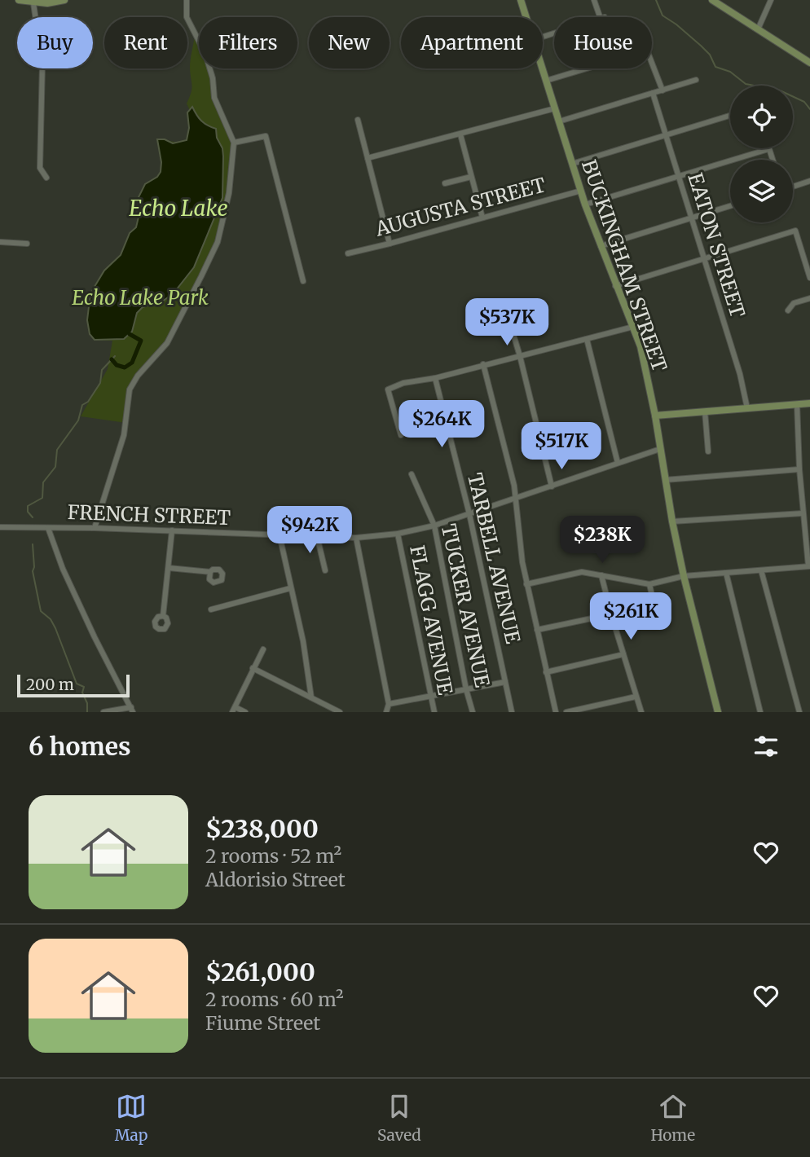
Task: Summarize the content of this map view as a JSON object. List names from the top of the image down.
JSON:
{
  "streets": {
    "main road": ["BUCKINGHAM STREET"],
    "street": [
      "AUGUSTA STREET",
      "EATON STREET",
      "FRENCH STREET",
      "TARBELL AVENUE",
      "TUCKER AVENUE",
      "FLAGG AVENUE"
    ]
  },
  "crossings": [
    ["AUGUSTA STREET", "BUCKINGHAM STREET"],
    ["BUCKINGHAM STREET", "FRENCH STREET"],
    ["FRENCH STREET", "TARBELL AVENUE"],
    ["FRENCH STREET", "TUCKER AVENUE"],
    ["FRENCH STREET", "FLAGG AVENUE"]
  ],
  "water": ["Echo Lake"],
  "parks": ["Echo Lake Park"],
  "scale_bar": "200 m",
  "page": {
    "chip": [
      "Buy",
      "Rent",
      "Filters",
      "New",
      "Apartment",
      "House"
    ],
    "price": [
      "$537K",
      "$264K",
      "$517K",
      "$942K",
      "$238K",
      "$261K"
    ],
    "scale": "200 m",
    "heading": "6 homes",
    "list": [
      {
        "name": "$238,000",
        "note": "2 rooms · 52 m² · Aldorisio Street"
      },
      {
        "name": "$261,000",
        "note": "2 rooms · 60 m² · Fiume Street"
      }
    ],
    "tabs": ["Map", "Saved", "Home"]
  }
}
